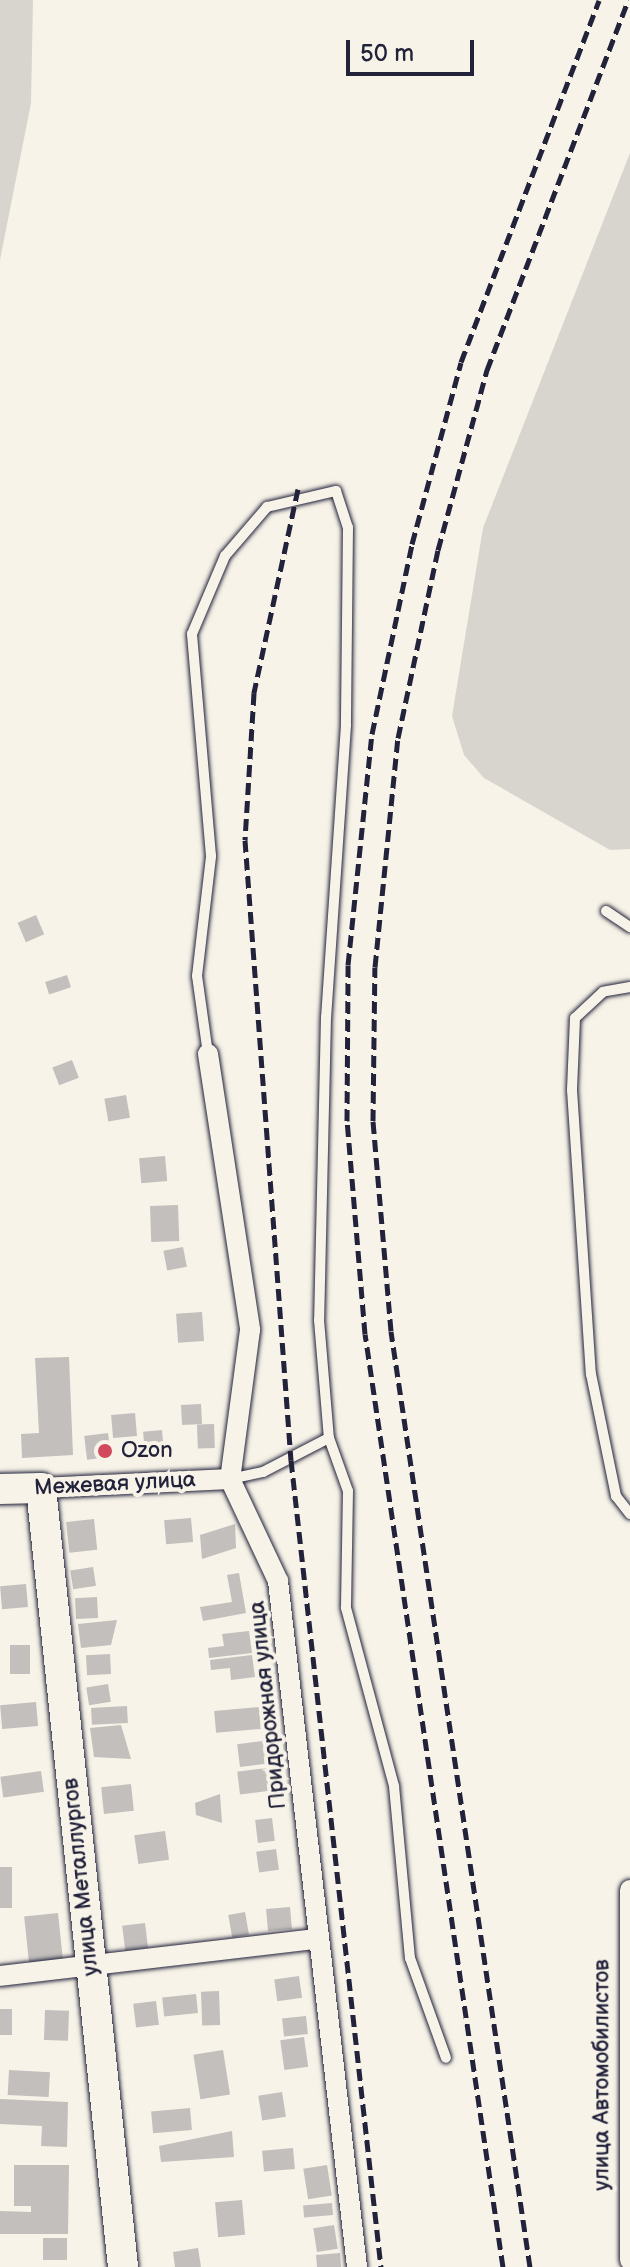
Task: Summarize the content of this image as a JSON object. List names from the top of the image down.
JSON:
{
  "streets": {
    "street": [
      "Межевая улица",
      "Придорожная улица",
      "улица Металлургов",
      "улица Автомобилистов"
    ]
  },
  "crossings": [
    ["Межевая улица", "Придорожная улица"],
    ["Межевая улица", "улица Металлургов"]
  ],
  "places": ["Ozon"],
  "scale_bar": "50 m"
}
